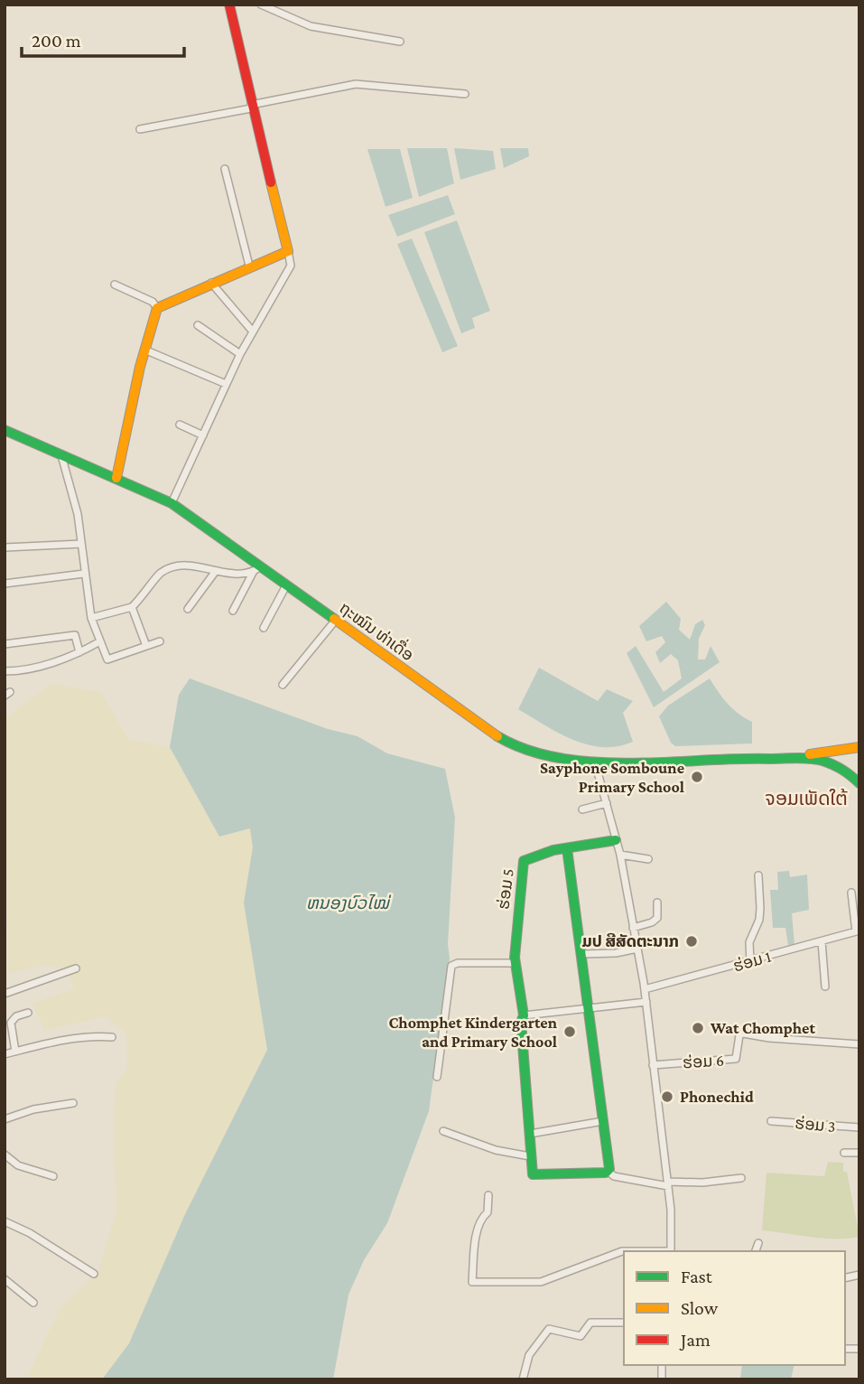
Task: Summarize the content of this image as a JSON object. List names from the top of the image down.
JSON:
{
  "streets": {
    "street": [
      "ຖະໝົນ ທ່າເດື່ອ",
      "ຮ່ອມ 5",
      "ຮ່ອມ 1",
      "ຮ່ອມ 6",
      "ຮ່ອມ 3"
    ]
  },
  "districts": ["ຈອມເພັດໃຕ້"],
  "water": ["ຫນອງບົວໄໝ່"],
  "places": [
    "Sayphone Somboune Primary School",
    "ມປ ສີສັດຕະນາກ",
    "Wat Chomphet",
    "Chomphet Kindergarten and Primary School",
    "Phonechid"
  ],
  "legend": ["Fast", "Slow", "Jam"],
  "scale_bar": "200 m"
}
